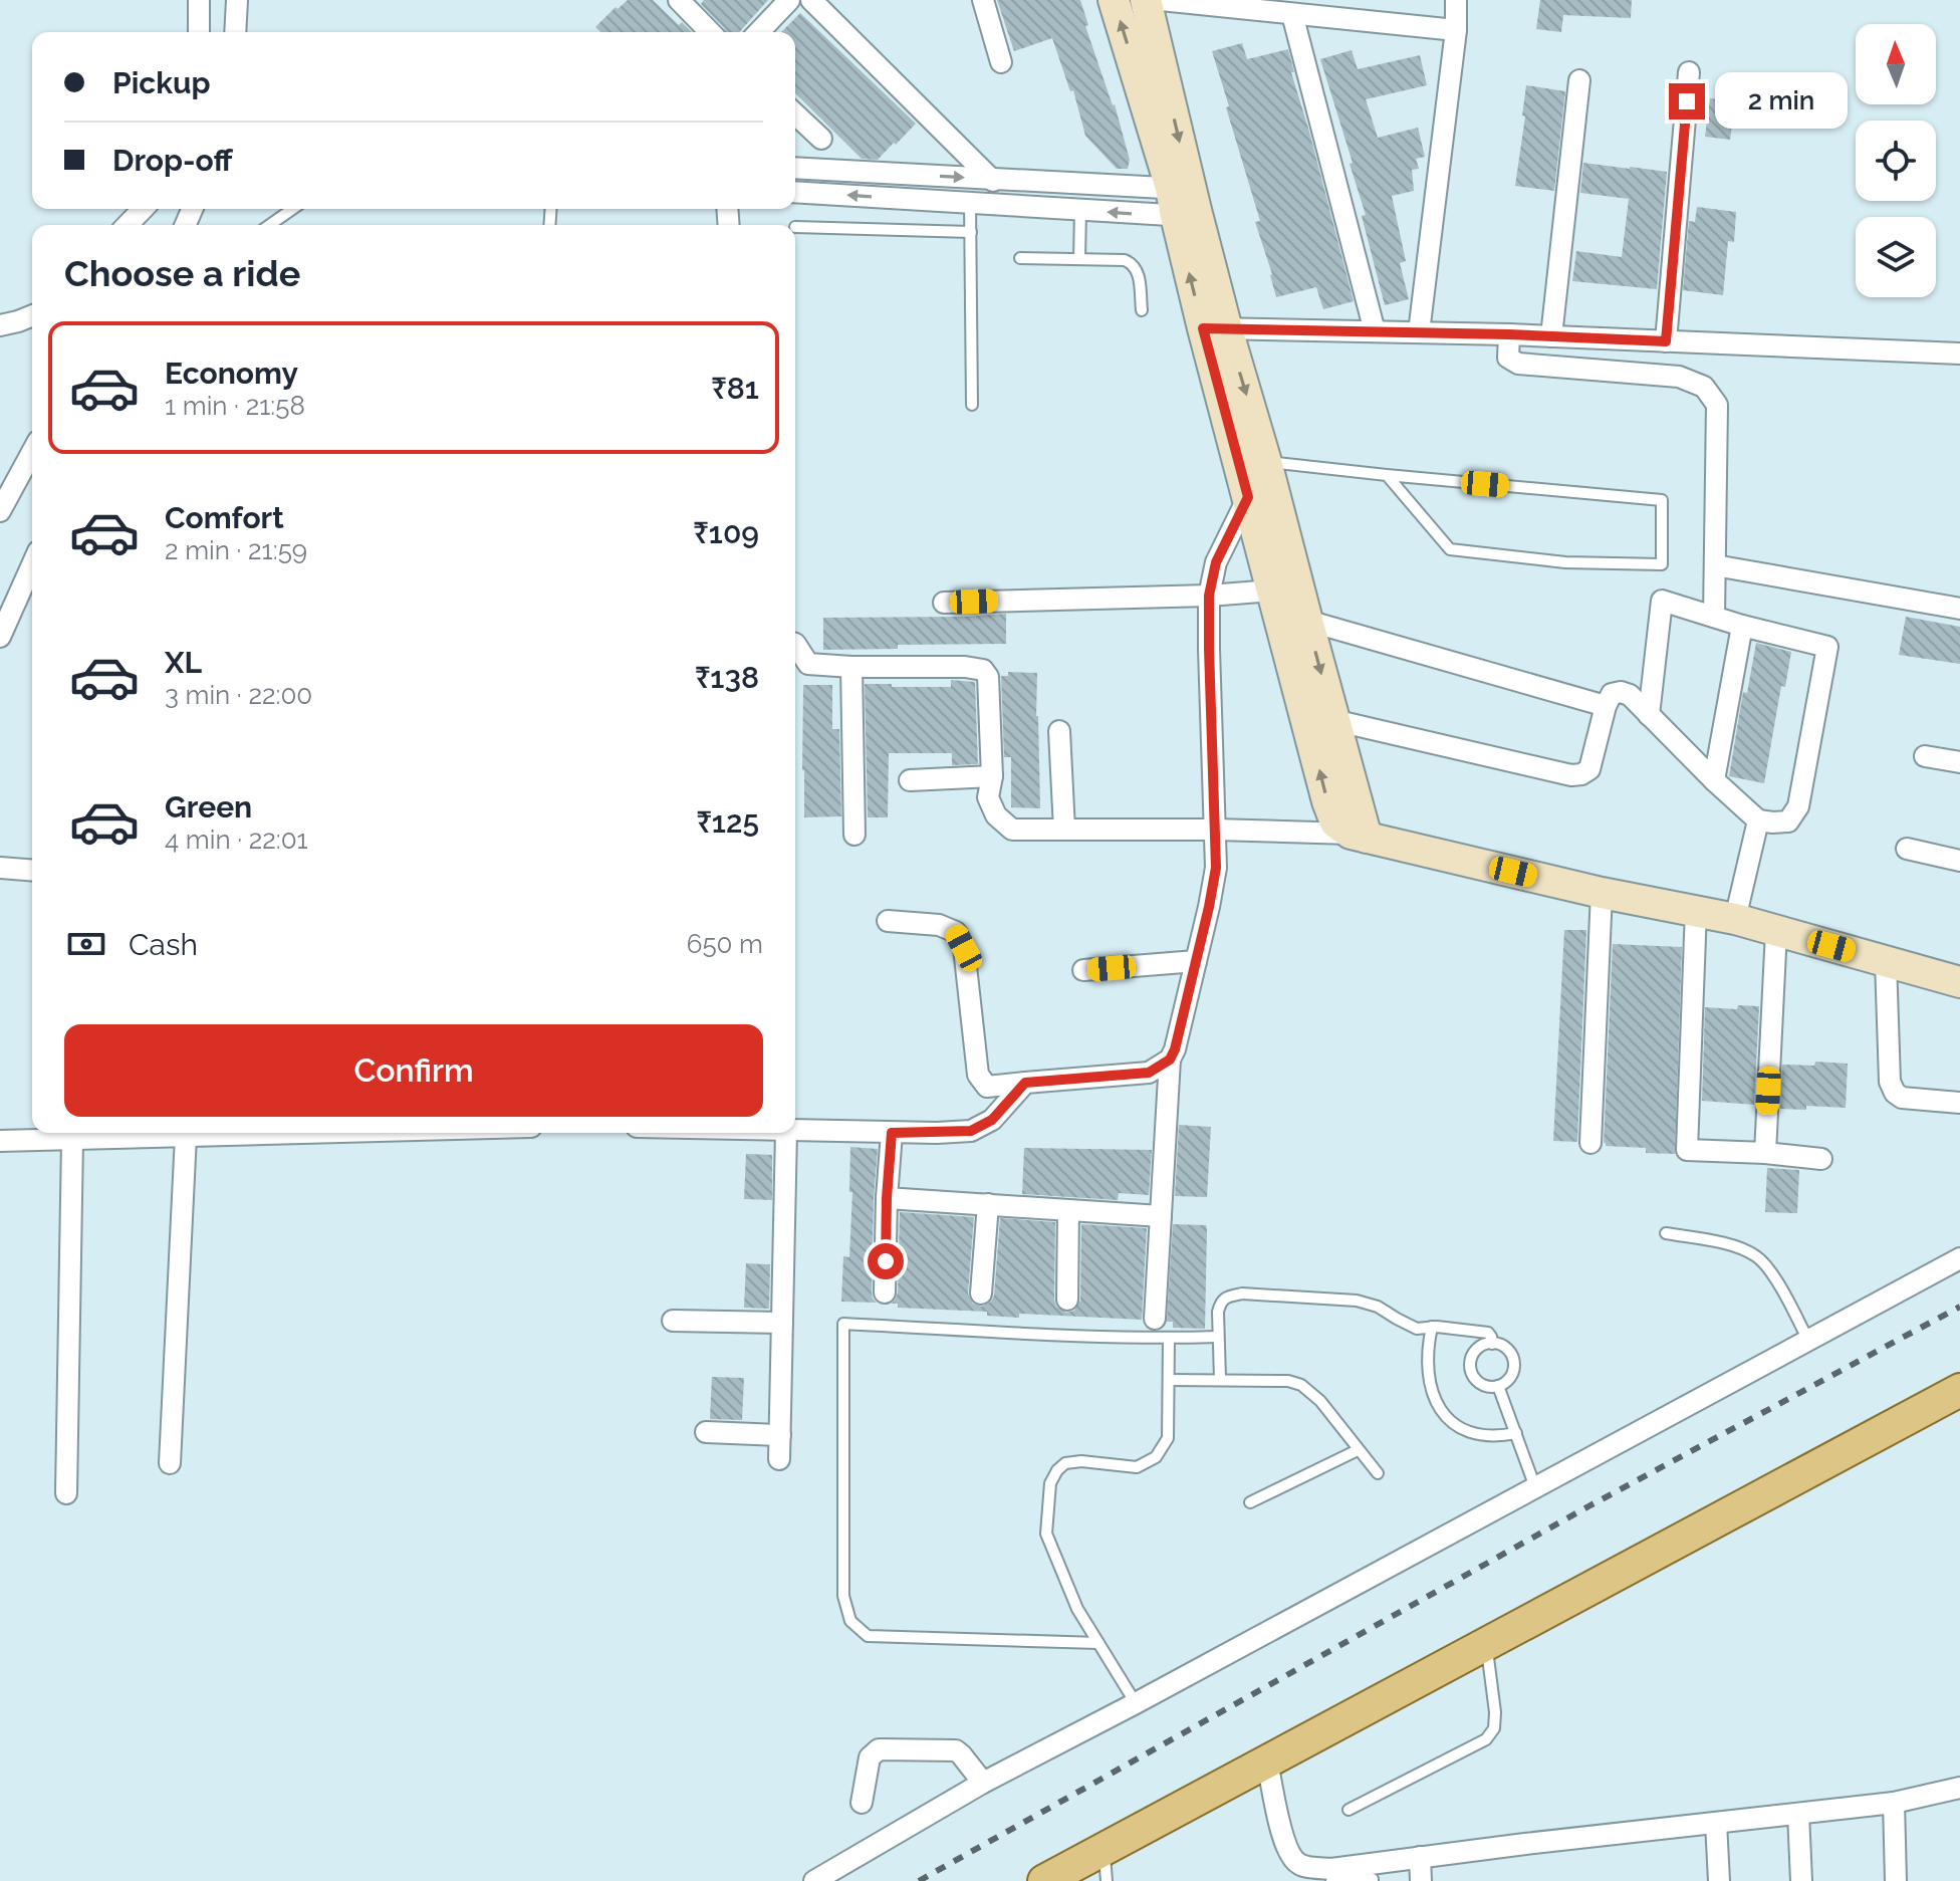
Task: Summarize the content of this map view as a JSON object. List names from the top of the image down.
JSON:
{
  "north": "top",
  "page": {
    "banner": ["Pickup", "Drop-off"],
    "bubble": "2 min",
    "heading": "Choose a ride",
    "list": [
      {
        "name": "Economy",
        "note": "1 min · 21:58",
        "value": "₹81"
      },
      {
        "name": "Comfort",
        "note": "2 min · 21:59",
        "value": "₹109"
      },
      {
        "name": "XL",
        "note": "3 min · 22:00",
        "value": "₹138"
      },
      {
        "name": "Green",
        "note": "4 min · 22:01",
        "value": "₹125"
      }
    ],
    "pay": ["Cash", "650 m"],
    "buttons": "Confirm"
  }
}
